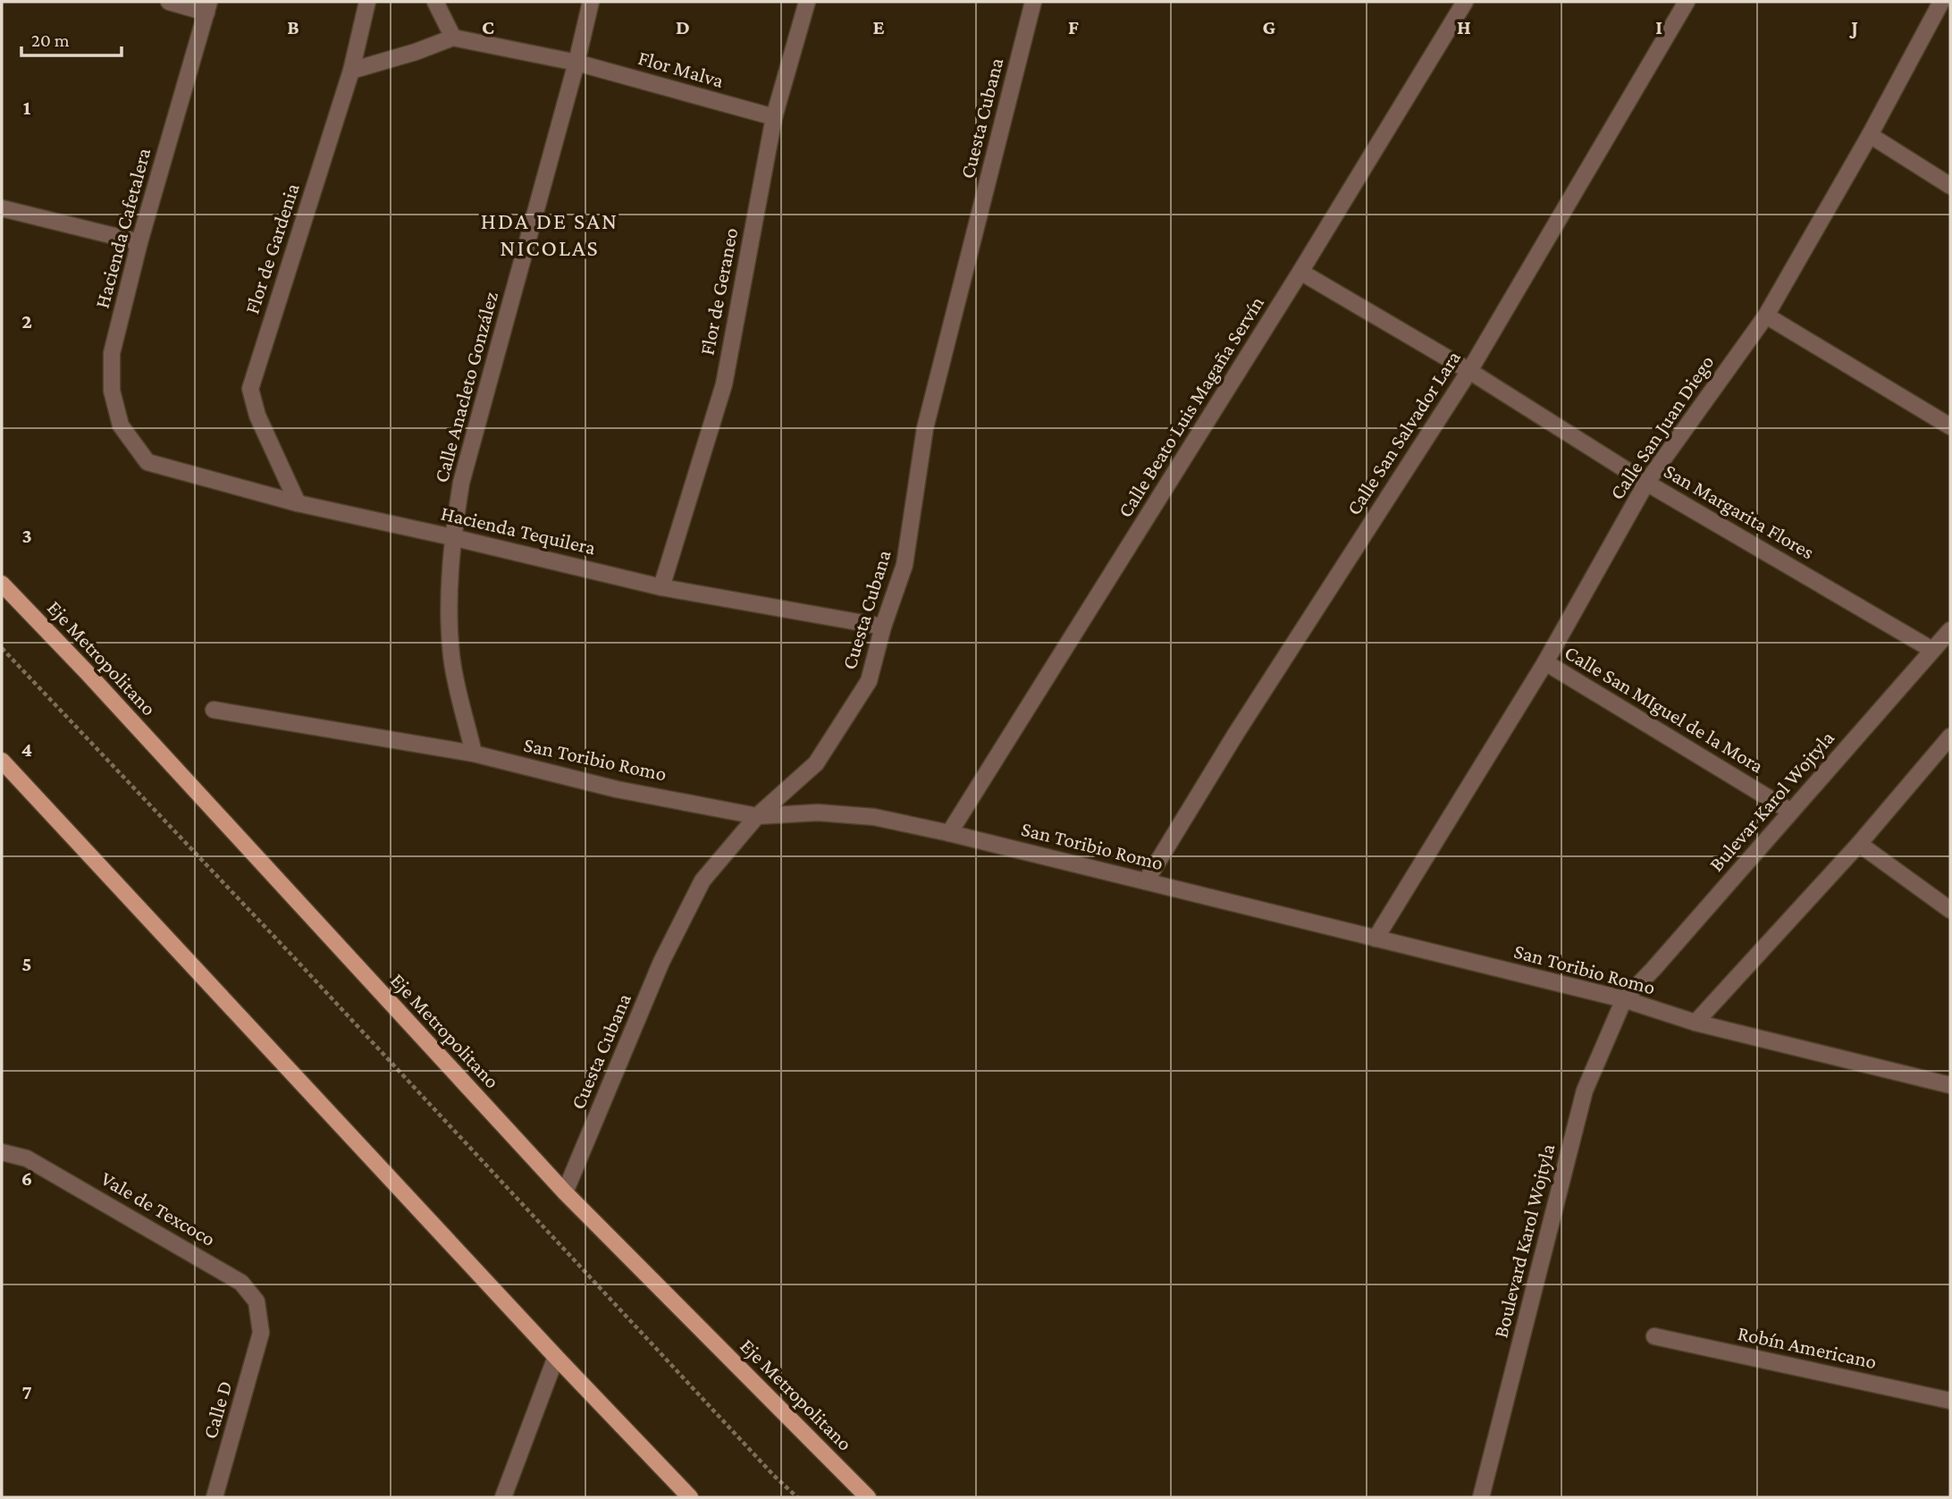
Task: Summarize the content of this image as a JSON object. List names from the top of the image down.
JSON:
{
  "streets": {
    "main road": ["Eje Metropolitano"],
    "street": [
      "Flor Malva",
      "Cuesta Cubana",
      "Hacienda Cafetalera",
      "Flor de Gardenia",
      "Flor de Geraneo",
      "Calle Anacleto González",
      "Calle Beato Luis Magaña Servín",
      "Calle San Juan Diego",
      "Calle San Salvador Lara",
      "San Margarita Flores",
      "Hacienda Tequilera",
      "Calle San MIguel de la Mora",
      "San Toribio Romo",
      "Bulevar Karol Wojtyla",
      "Vale de Texcoco",
      "Boulevard Karol Wojtyla",
      "Robín Americano",
      "Calle D"
    ]
  },
  "crossings": [
    ["Flor Malva", "Flor de Geraneo"],
    ["Flor Malva", "Calle Anacleto González"],
    ["Cuesta Cubana", "Hacienda Tequilera"],
    ["Cuesta Cubana", "Eje Metropolitano"],
    ["Cuesta Cubana", "San Toribio Romo"],
    ["Hacienda Cafetalera", "Hacienda Tequilera"],
    ["Flor de Gardenia", "Hacienda Tequilera"],
    ["Flor de Geraneo", "Hacienda Tequilera"],
    ["Calle Anacleto González", "Hacienda Tequilera"],
    ["Calle Anacleto González", "San Toribio Romo"],
    ["Calle Beato Luis Magaña Servín", "San Margarita Flores"],
    ["Calle Beato Luis Magaña Servín", "San Toribio Romo"],
    ["Calle San Juan Diego", "San Margarita Flores"],
    ["Calle San Juan Diego", "Calle San MIguel de la Mora"],
    ["Calle San Juan Diego", "San Toribio Romo"],
    ["Calle San Salvador Lara", "San Margarita Flores"],
    ["Calle San Salvador Lara", "San Toribio Romo"],
    ["San Margarita Flores", "Bulevar Karol Wojtyla"],
    ["Calle San MIguel de la Mora", "Bulevar Karol Wojtyla"],
    ["San Toribio Romo", "Bulevar Karol Wojtyla"],
    ["San Toribio Romo", "Boulevard Karol Wojtyla"],
    ["Bulevar Karol Wojtyla", "Boulevard Karol Wojtyla"],
    ["Vale de Texcoco", "Calle D"]
  ],
  "districts": ["HDA DE SAN NICOLAS"],
  "scale_bar": "20 m",
  "grid": {
    "columns": [
      "B",
      "C",
      "D",
      "E",
      "F",
      "G",
      "H",
      "I",
      "J"
    ],
    "rows": [
      "1",
      "2",
      "3",
      "4",
      "5",
      "6",
      "7"
    ]
  }
}
